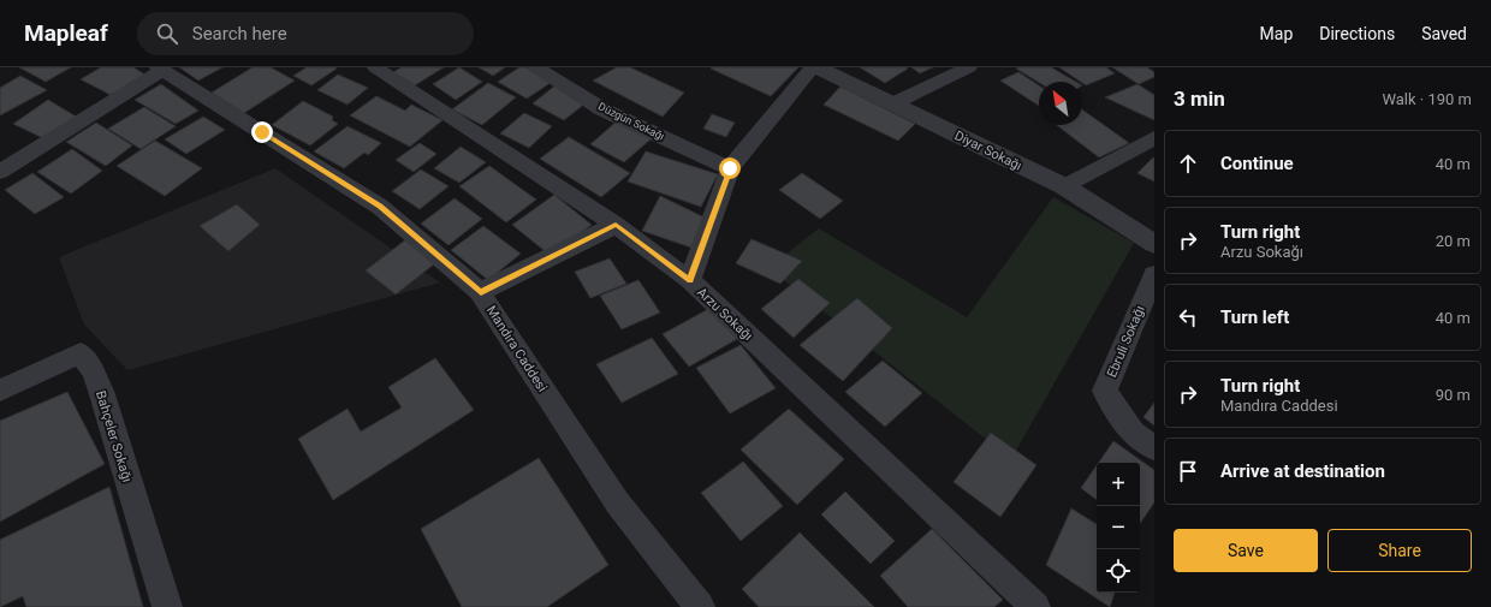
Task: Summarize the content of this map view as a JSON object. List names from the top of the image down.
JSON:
{
  "streets": {
    "street": [
      "Düzgün Sokağı",
      "Diyar Sokağı",
      "Arzu Sokağı",
      "Ebruli Sokağı",
      "Mandıra Caddesi",
      "Bahçeler Sokağı"
    ]
  },
  "north": "top left",
  "page": {
    "header": "Mapleaf",
    "search": "Search here",
    "nav": ["Map", "Directions", "Saved"],
    "heading": ["3 min", "Walk · 190 m"],
    "list": [
      ["Continue", "40 m"],
      ["Turn right", "Arzu Sokağı", "20 m"],
      ["Turn left", "40 m"],
      ["Turn right", "Mandıra Caddesi", "90 m"],
      "Arrive at destination"
    ],
    "map_buttons": ["+", "−"],
    "buttons": ["Save", "Share"]
  }
}
